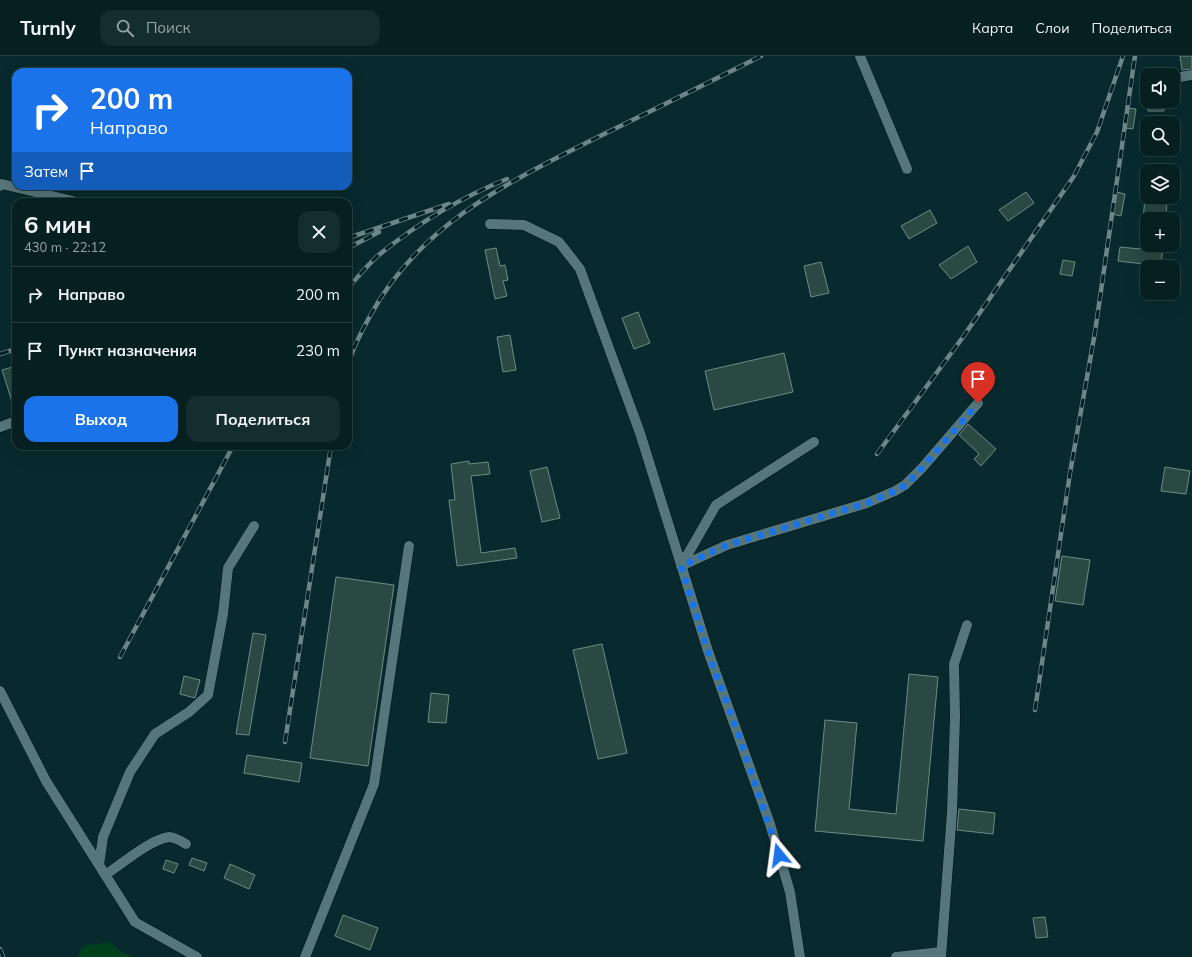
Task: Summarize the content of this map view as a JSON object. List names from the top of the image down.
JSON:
{
  "page": {
    "header": "Turnly",
    "search": "Поиск",
    "nav": ["Карта", "Слои", "Поделиться"],
    "map_buttons": ["+", "−"],
    "turn": ["200 m", "Направо"],
    "then": "Затем",
    "heading": ["6 мин", "430 m · 22:12"],
    "list": [
      {
        "name": "Направо",
        "value": "200 m"
      },
      {
        "name": "Пункт назначения",
        "value": "230 m"
      }
    ],
    "buttons": ["Выход", "Поделиться"]
  }
}
